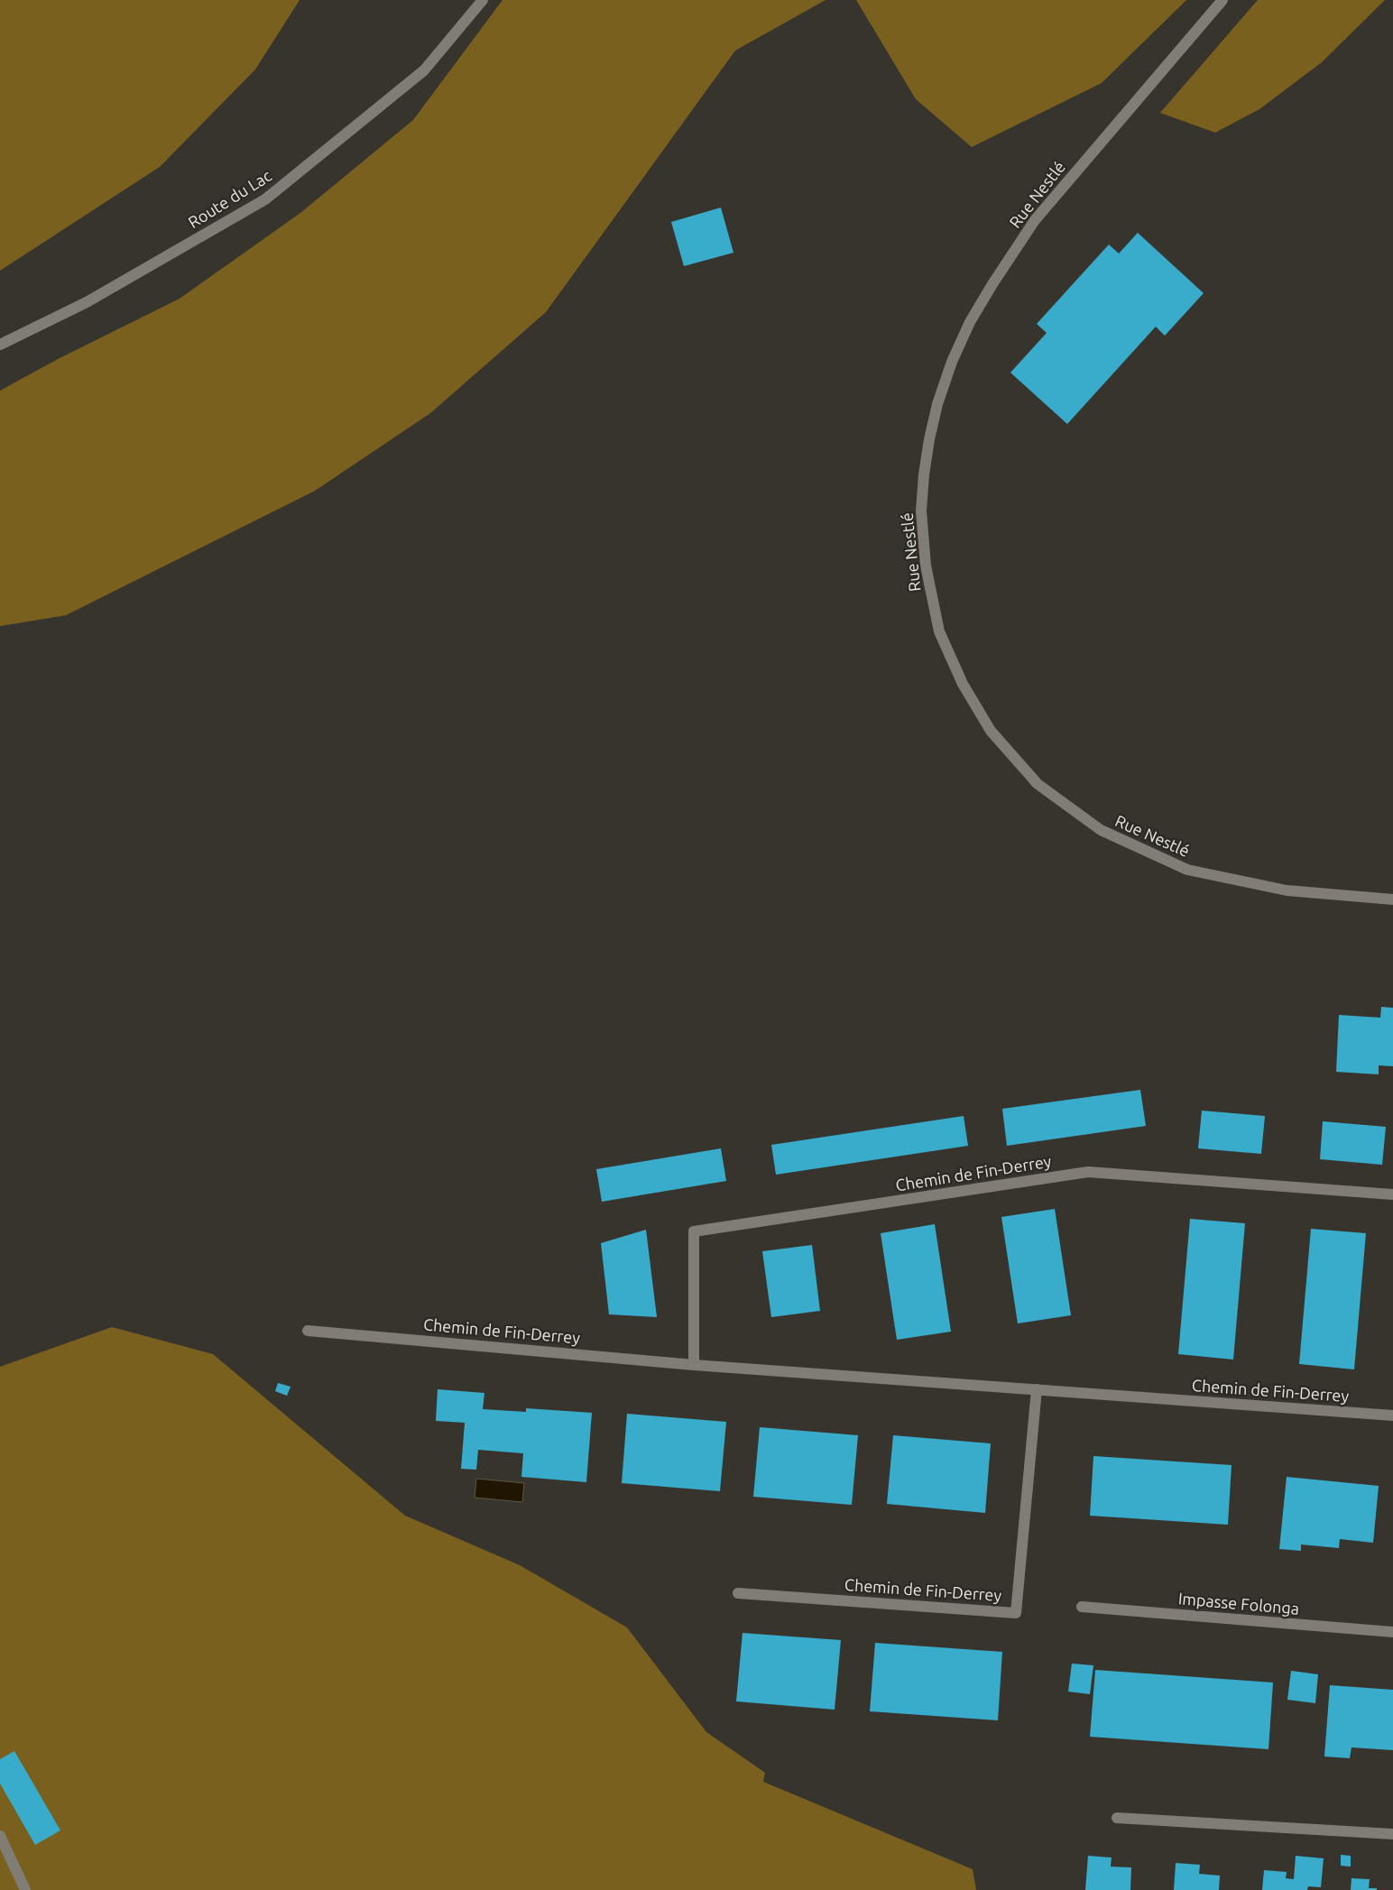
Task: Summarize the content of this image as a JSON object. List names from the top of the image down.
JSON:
{
  "streets": {
    "street": [
      "Rue Nestlé",
      "Route du Lac",
      "Chemin de Fin-Derrey",
      "Impasse Folonga"
    ]
  }
}
